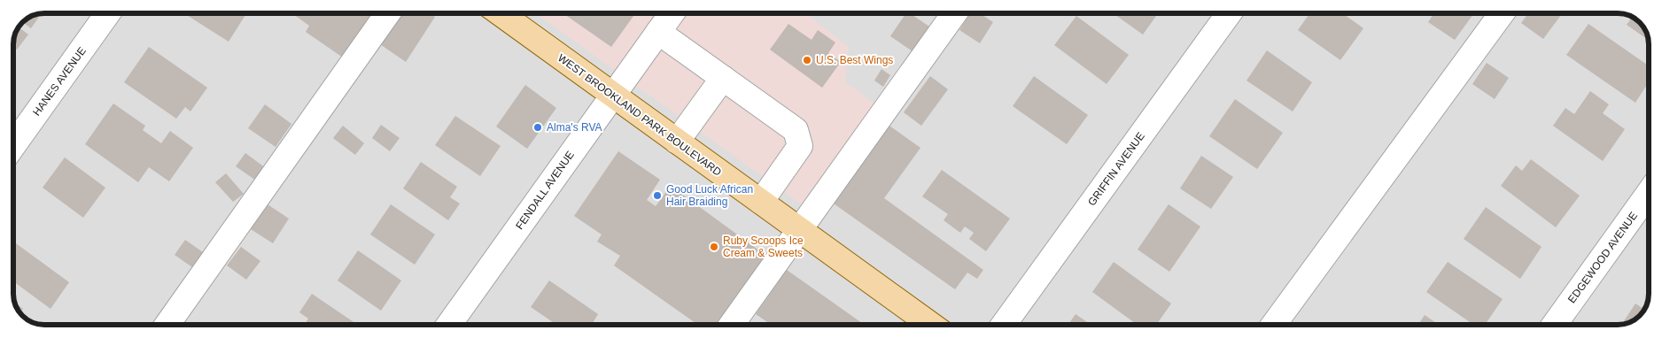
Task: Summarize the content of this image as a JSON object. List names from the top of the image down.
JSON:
{
  "streets": {
    "main road": ["WEST BROOKLAND PARK BOULEVARD"],
    "street": [
      "HANES AVENUE",
      "GRIFFIN AVENUE",
      "FENDALL AVENUE",
      "EDGEWOOD AVENUE"
    ]
  },
  "crossings": [
    ["WEST BROOKLAND PARK BOULEVARD", "FENDALL AVENUE"]
  ],
  "places": [
    "U.S. Best Wings",
    "Alma's RVA",
    "Good Luck African Hair Braiding",
    "Ruby Scoops Ice Cream & Sweets"
  ]
}
